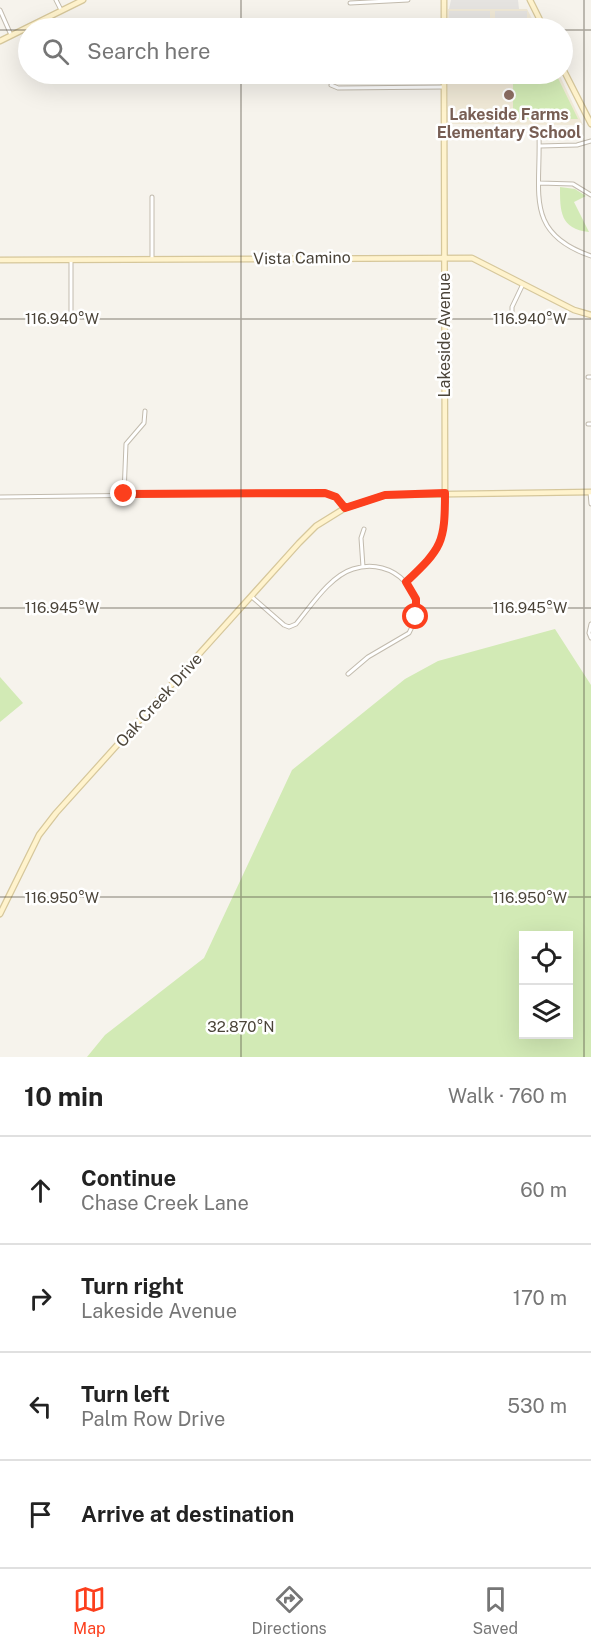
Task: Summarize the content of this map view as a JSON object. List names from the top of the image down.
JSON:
{
  "streets": {
    "street": ["Vista Camino", "Lakeside Avenue", "Oak Creek Drive"]
  },
  "crossings": [
    ["Vista Camino", "Lakeside Avenue"],
    ["Lakeside Avenue", "Oak Creek Drive"]
  ],
  "places": ["Lakeside Farms Elementary School"],
  "page": {
    "search": "Search here",
    "heading": ["10 min", "Walk · 760 m"],
    "list": [
      ["Continue", "Chase Creek Lane", "60 m"],
      ["Turn right", "Lakeside Avenue", "170 m"],
      ["Turn left", "Palm Row Drive", "530 m"],
      "Arrive at destination"
    ],
    "nav": ["Map", "Directions", "Saved"]
  },
  "coordinates": [
    "116.940°W",
    "116.945°W",
    "116.950°W",
    "32.870°N"
  ]
}
